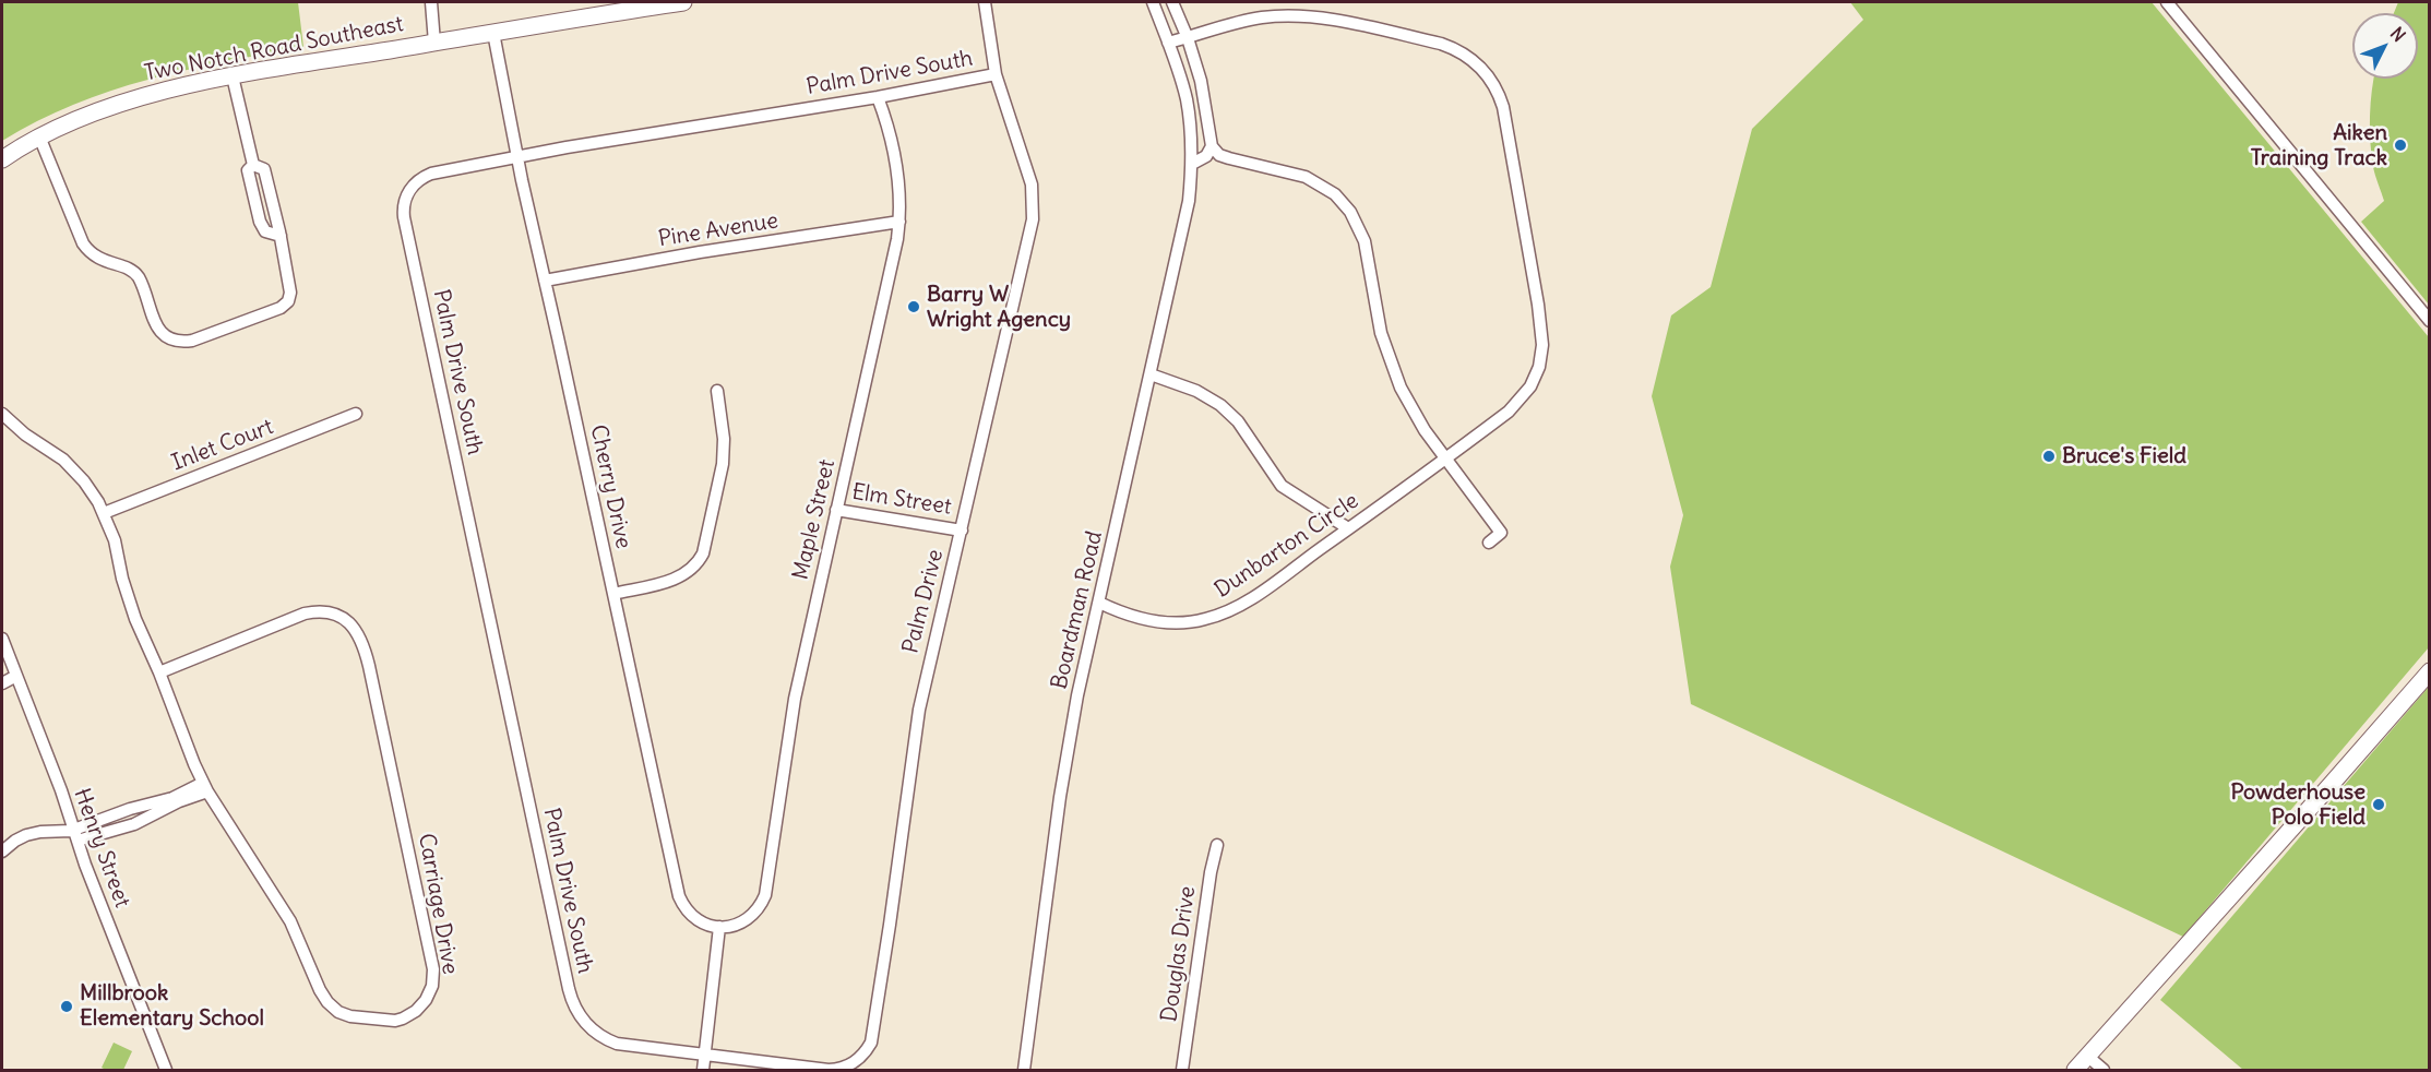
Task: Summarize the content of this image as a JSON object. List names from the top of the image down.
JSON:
{
  "streets": {
    "street": [
      "Two Notch Road Southeast",
      "Palm Drive South",
      "Pine Avenue",
      "Inlet Court",
      "Cherry Drive",
      "Elm Street",
      "Maple Street",
      "Dunbarton Circle",
      "Palm Drive",
      "Boardman Road",
      "Henry Street",
      "Carriage Drive",
      "Douglas Drive"
    ]
  },
  "crossings": [
    ["Two Notch Road Southeast", "Cherry Drive"],
    ["Palm Drive South", "Cherry Drive"],
    ["Palm Drive South", "Maple Street"],
    ["Palm Drive South", "Palm Drive"],
    ["Pine Avenue", "Cherry Drive"],
    ["Pine Avenue", "Maple Street"],
    ["Inlet Court", "Carriage Drive"],
    ["Cherry Drive", "Maple Street"],
    ["Elm Street", "Maple Street"],
    ["Elm Street", "Palm Drive"],
    ["Dunbarton Circle", "Boardman Road"]
  ],
  "places": [
    "Aiken Training Track",
    "Barry W Wright Agency",
    "Bruce's Field",
    "Powderhouse Polo Field",
    "Millbrook Elementary School"
  ],
  "north": "top right"
}
